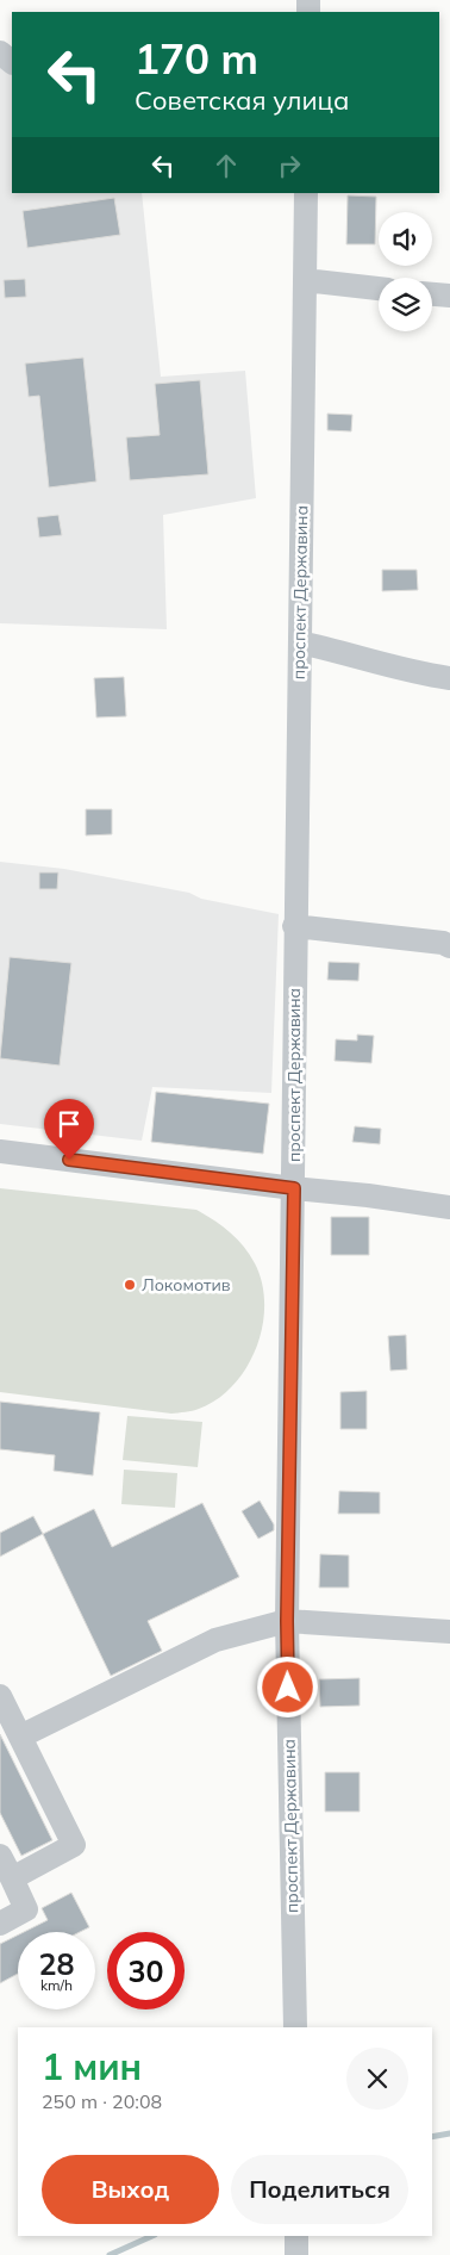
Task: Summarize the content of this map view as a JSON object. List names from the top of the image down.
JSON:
{
  "streets": {
    "street": ["проспект Державина"]
  },
  "places": ["Локомотив"],
  "page": {
    "turn": ["170 m", "Советская улица"],
    "speed": "28 km/h",
    "limit": "30",
    "heading": ["1 мин", "250 m · 20:08"],
    "buttons": ["Выход", "Поделиться"]
  }
}
